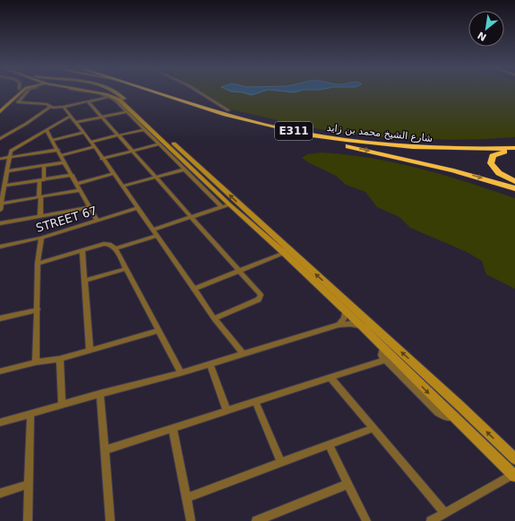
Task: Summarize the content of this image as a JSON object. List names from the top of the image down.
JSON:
{
  "streets": {
    "highway": ["E311", "شارع الشيخ محمد بن زايد"],
    "street": ["STREET 67"]
  },
  "north": "bottom left"
}
